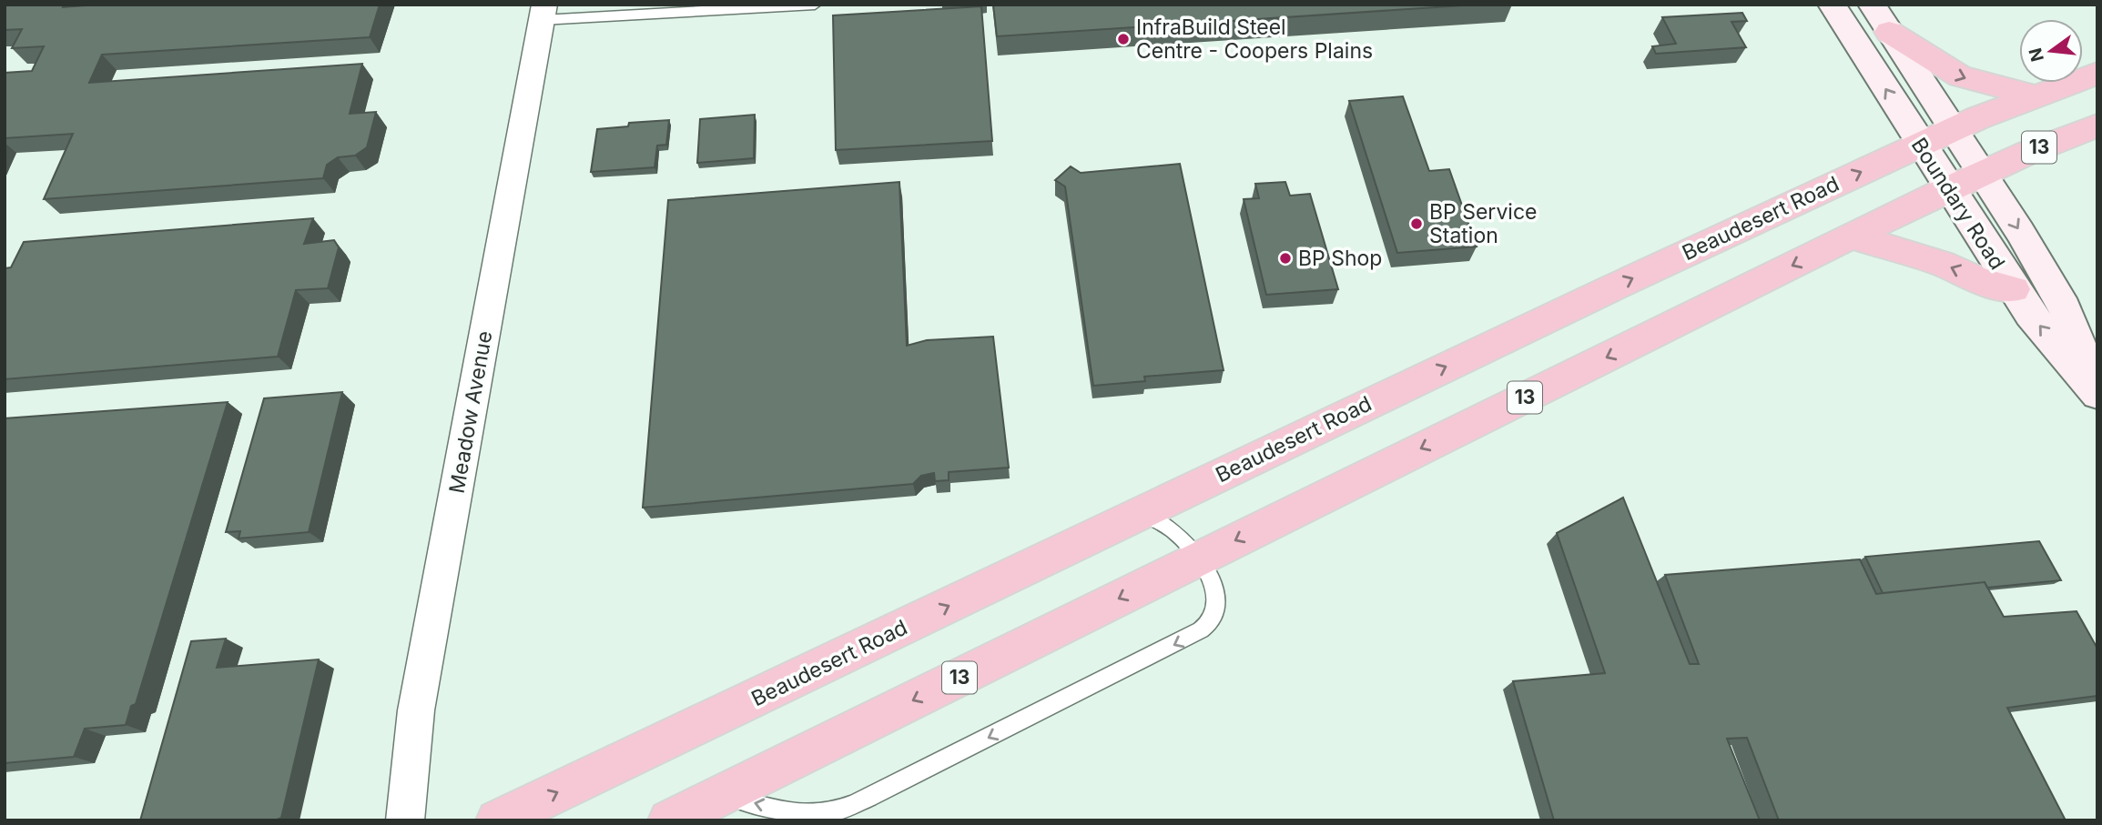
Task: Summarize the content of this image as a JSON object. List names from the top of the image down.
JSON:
{
  "streets": {
    "highway": ["13", "Beaudesert Road"],
    "main road": ["Boundary Road"],
    "street": ["Meadow Avenue"]
  },
  "crossings": [
    ["13", "Boundary Road"],
    ["Boundary Road", "Beaudesert Road"]
  ],
  "places": ["InfraBuild Steel Centre - Coopers Plains", "BP Service Station", "BP Shop"],
  "north": "left"
}
